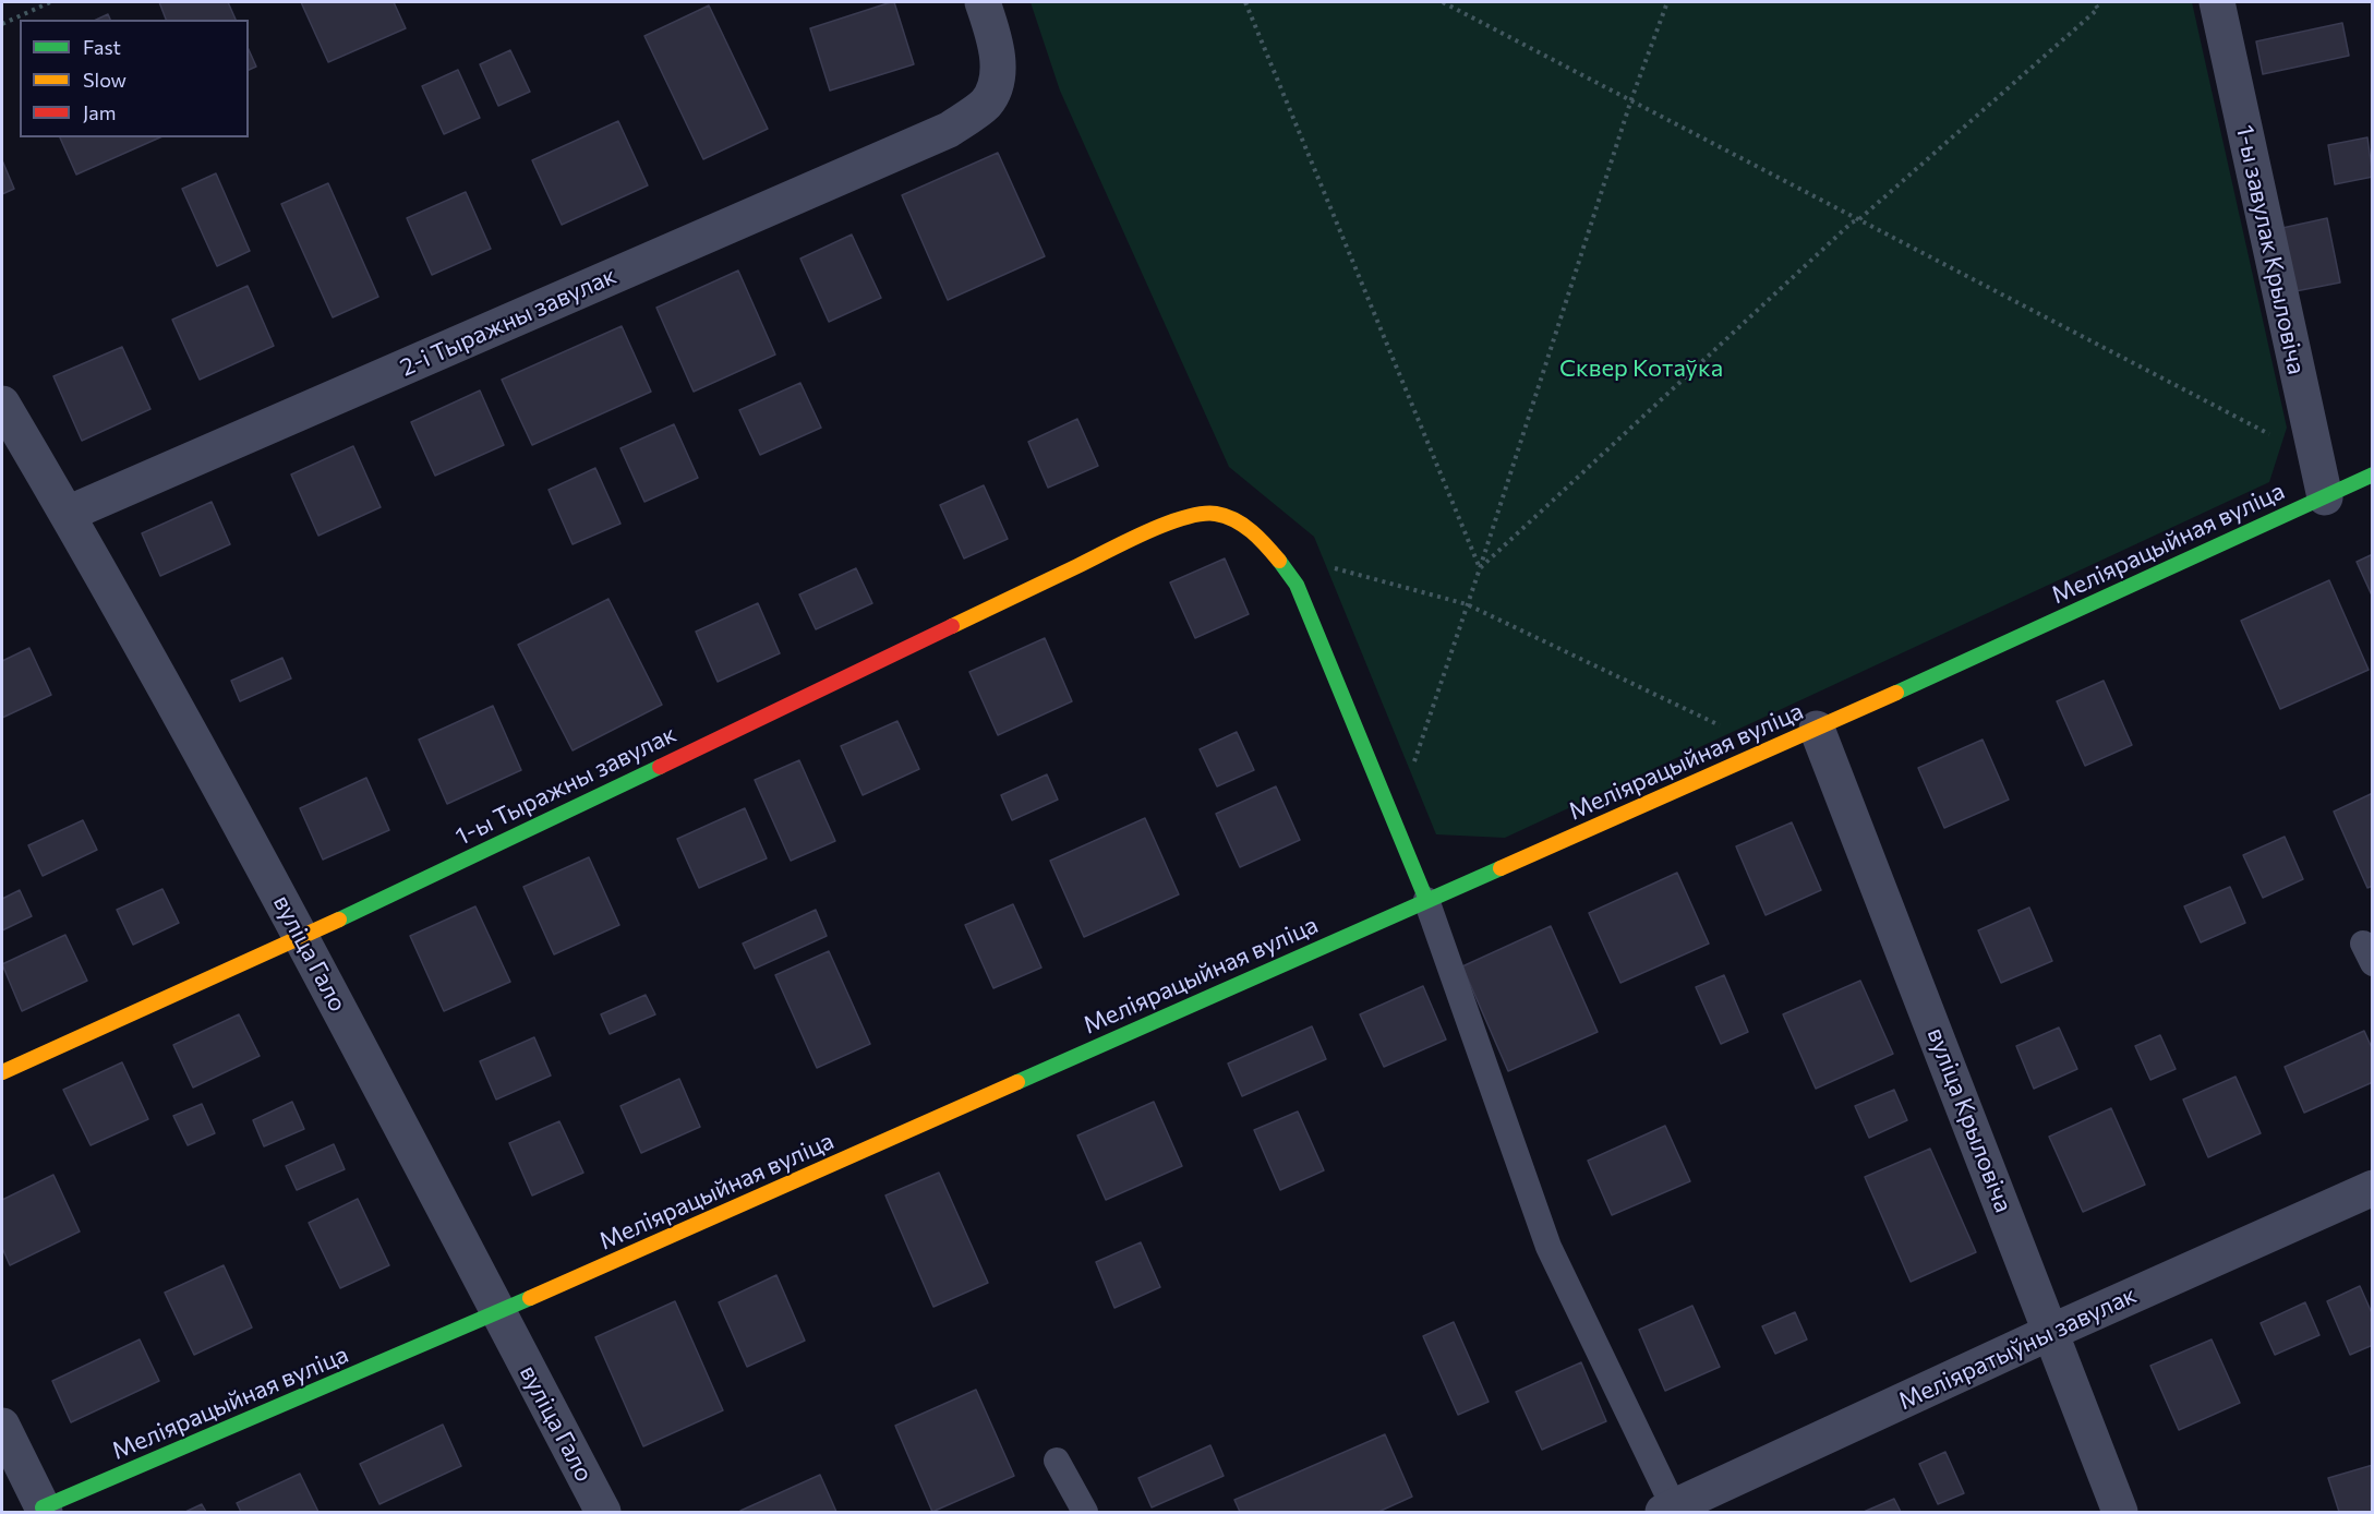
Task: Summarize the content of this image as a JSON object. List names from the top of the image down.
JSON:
{
  "streets": {
    "street": [
      "1-ы завулак Крыловіча",
      "2-і Тыражны завулак",
      "Меліярацыйная вуліца",
      "1-ы Тыражны завулак",
      "вуліца Гало",
      "вуліца Крыловіча",
      "Меліяратыўны завулак"
    ]
  },
  "crossings": [
    ["1-ы завулак Крыловіча", "Меліярацыйная вуліца"],
    ["2-і Тыражны завулак", "вуліца Гало"],
    ["Меліярацыйная вуліца", "1-ы Тыражны завулак"],
    ["Меліярацыйная вуліца", "вуліца Гало"],
    ["Меліярацыйная вуліца", "вуліца Крыловіча"],
    ["1-ы Тыражны завулак", "вуліца Гало"],
    ["вуліца Крыловіча", "Меліяратыўны завулак"]
  ],
  "parks": ["Сквер Котаўка"],
  "legend": ["Fast", "Slow", "Jam"]
}
